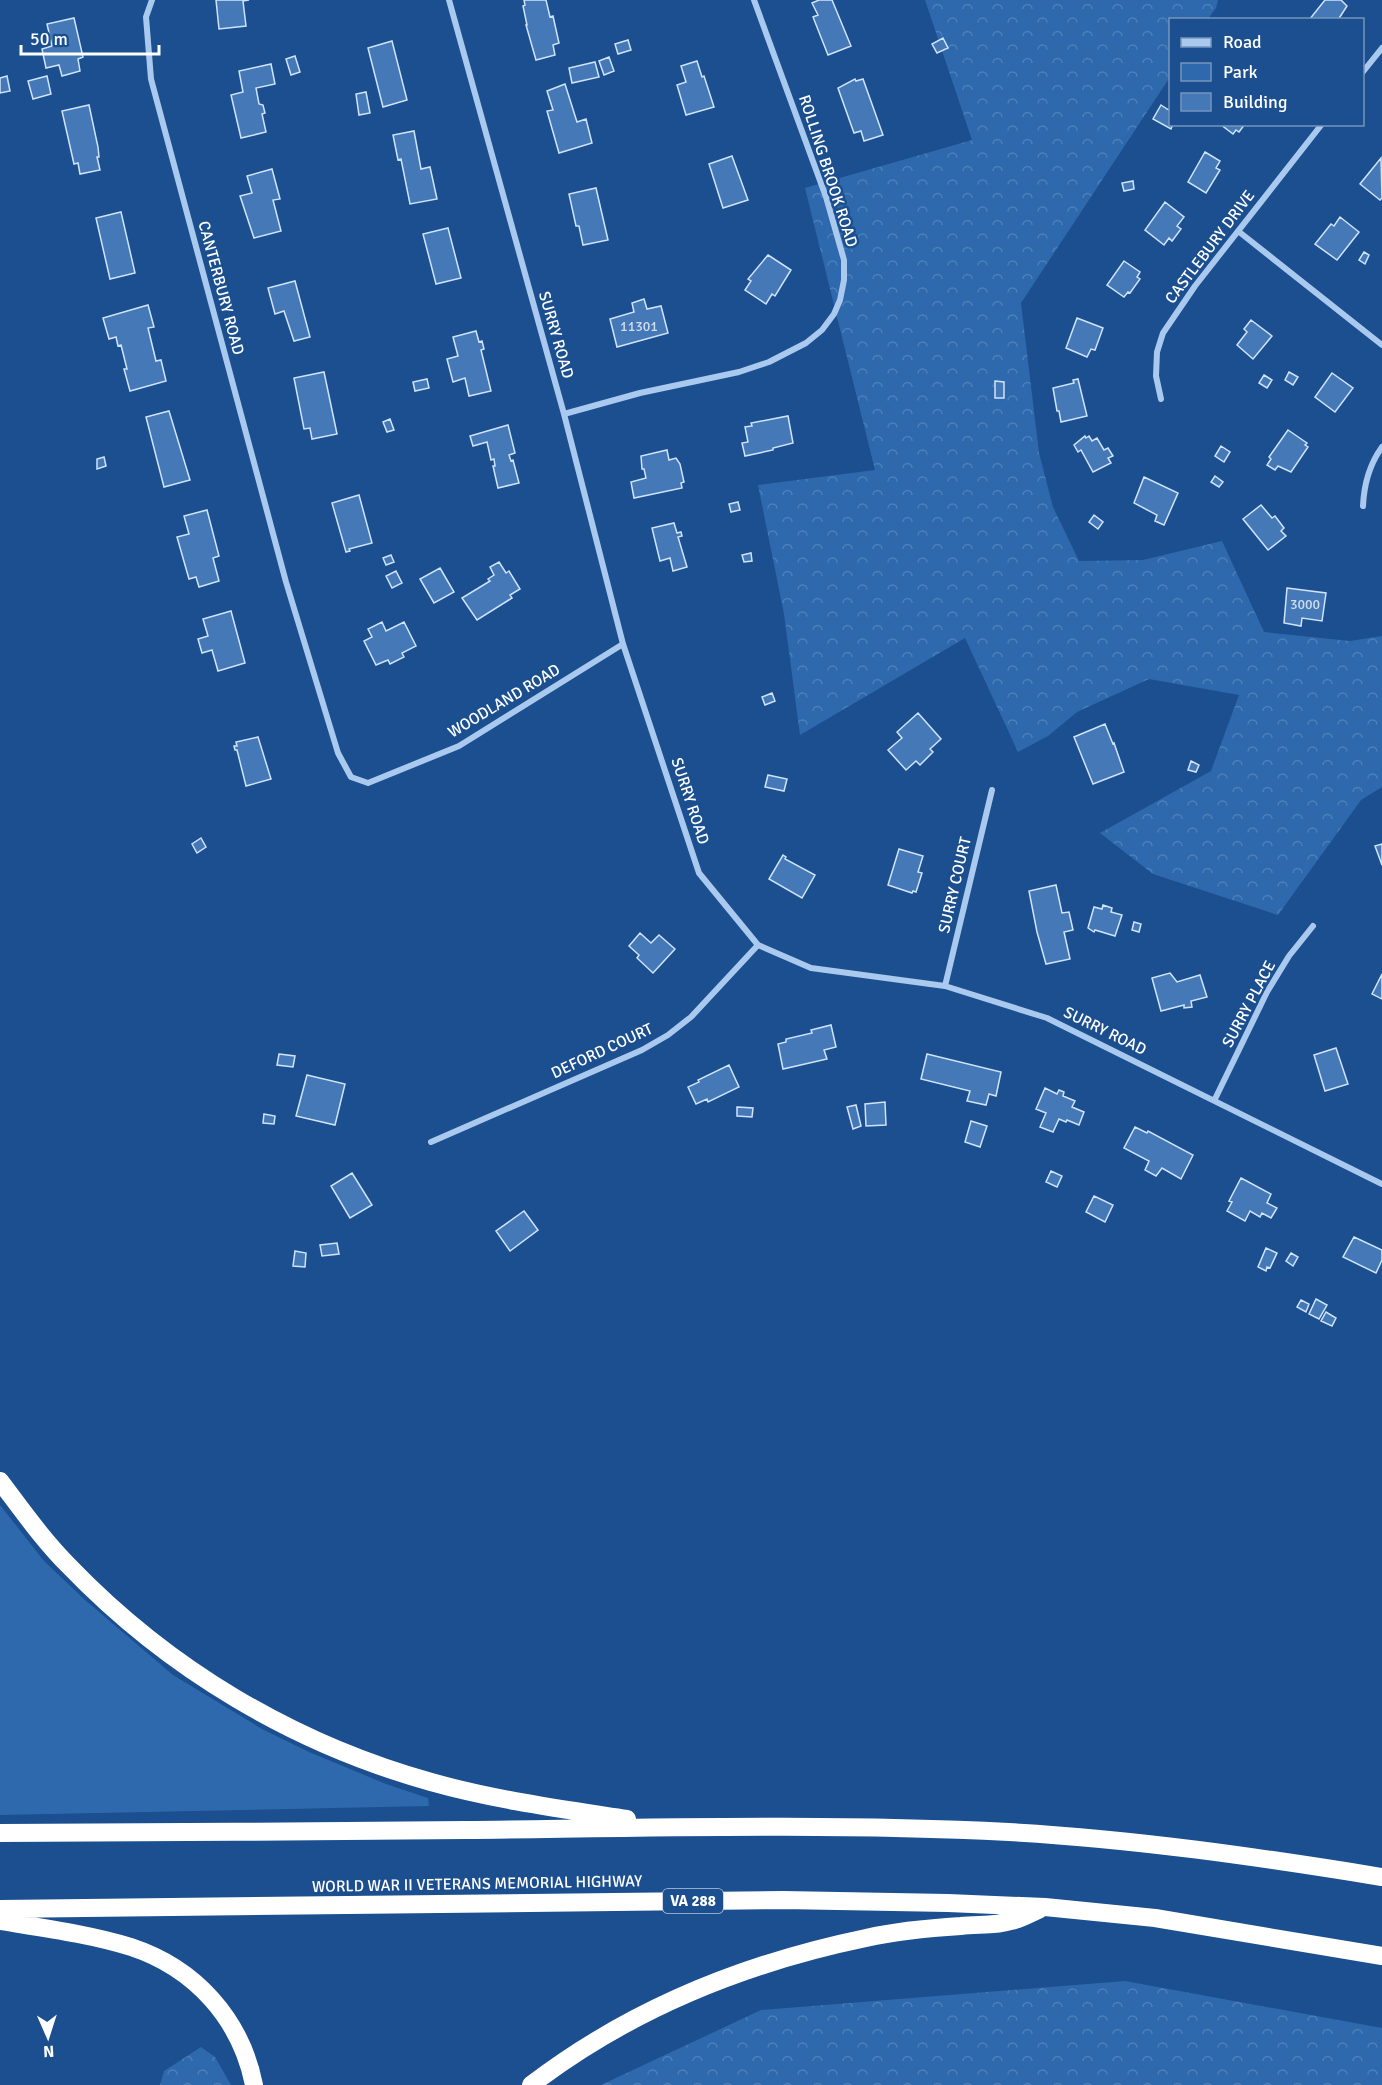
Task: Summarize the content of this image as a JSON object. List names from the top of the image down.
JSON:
{
  "streets": {
    "highway": ["WORLD WAR II VETERANS MEMORIAL HIGHWAY", "VA 288"],
    "street": [
      "ROLLING BROOK ROAD",
      "CASTLEBURY DRIVE",
      "CANTERBURY ROAD",
      "SURRY ROAD",
      "WOODLAND ROAD",
      "SURRY COURT",
      "SURRY PLACE",
      "DEFORD COURT"
    ]
  },
  "crossings": [
    ["ROLLING BROOK ROAD", "SURRY ROAD"],
    ["CANTERBURY ROAD", "WOODLAND ROAD"],
    ["SURRY ROAD", "WOODLAND ROAD"],
    ["SURRY ROAD", "SURRY COURT"],
    ["SURRY ROAD", "SURRY PLACE"],
    ["SURRY ROAD", "DEFORD COURT"]
  ],
  "house_numbers": ["11301", "3000"],
  "legend": ["Road", "Park", "Building"],
  "scale_bar": "50 m",
  "north": "bottom"
}
